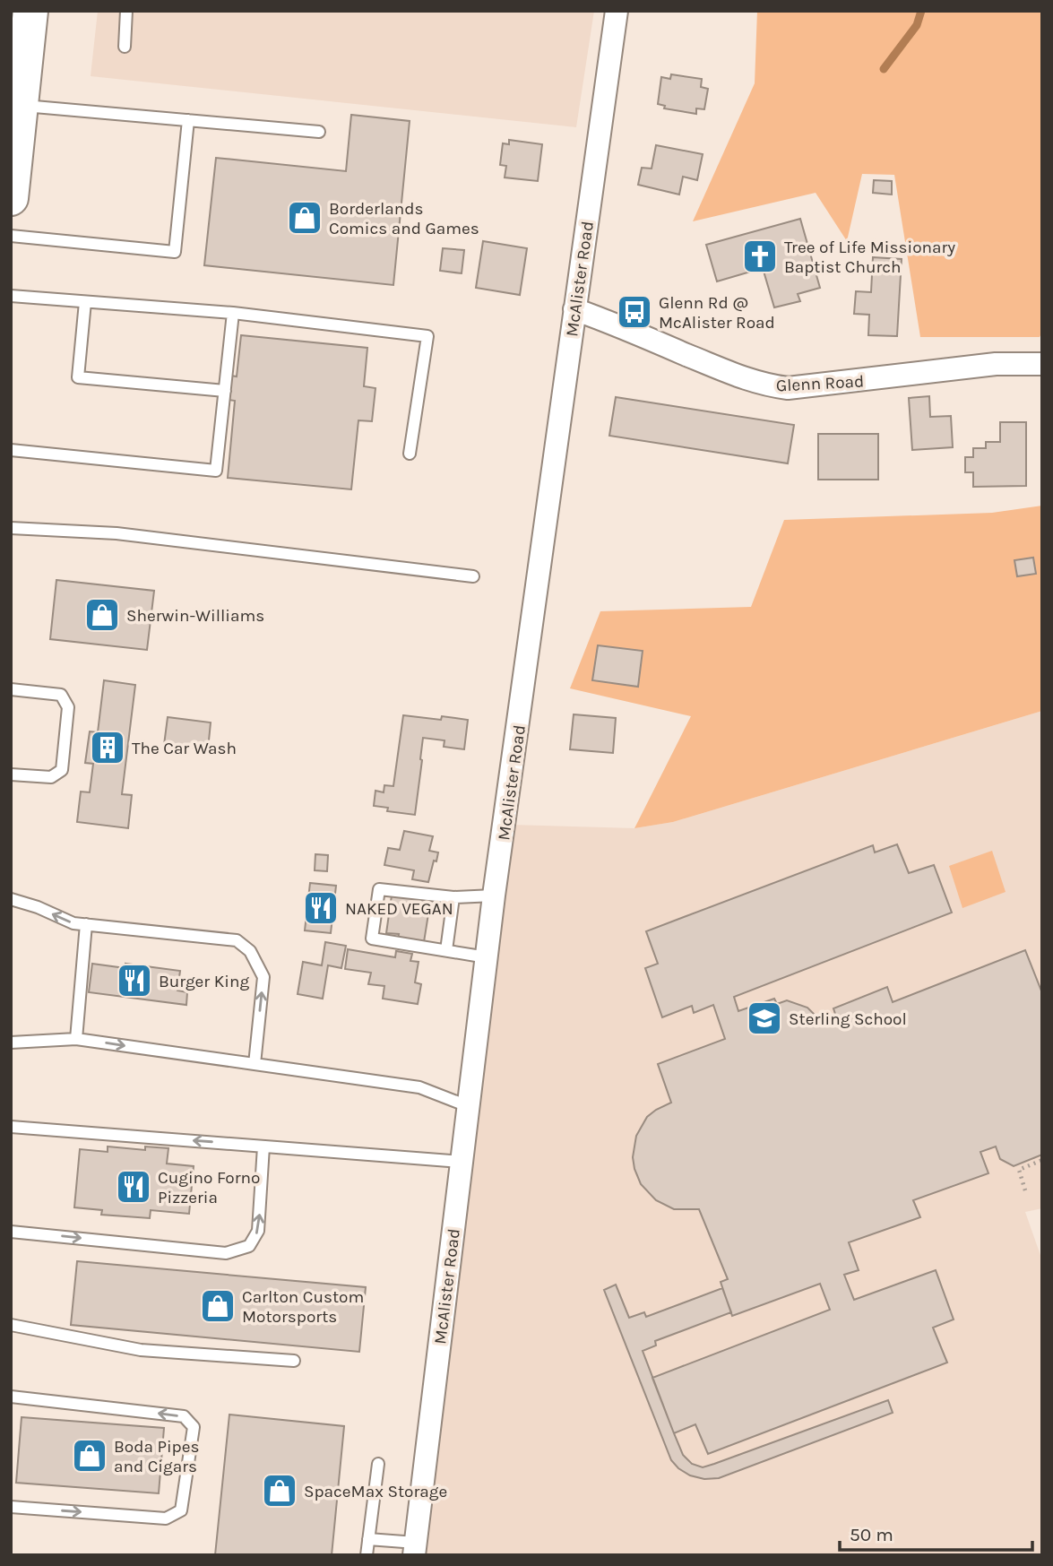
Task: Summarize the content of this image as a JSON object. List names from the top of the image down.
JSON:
{
  "streets": {
    "street": ["McAlister Road", "Glenn Road"]
  },
  "crossings": [
    ["McAlister Road", "Glenn Road"]
  ],
  "places": {
    "shop": [
      "Borderlands Comics and Games",
      "Sherwin-Williams",
      "Carlton Custom Motorsports",
      "Boda Pipes and Cigars",
      "SpaceMax Storage"
    ],
    "church": ["Tree of Life Missionary Baptist Church"],
    "bus stop": ["Glenn Rd @ McAlister Road"],
    "building": ["The Car Wash"],
    "restaurant": ["NAKED VEGAN", "Burger King", "Cugino Forno Pizzeria"],
    "school or university": ["Sterling School"]
  },
  "scale_bar": "50 m"
}
